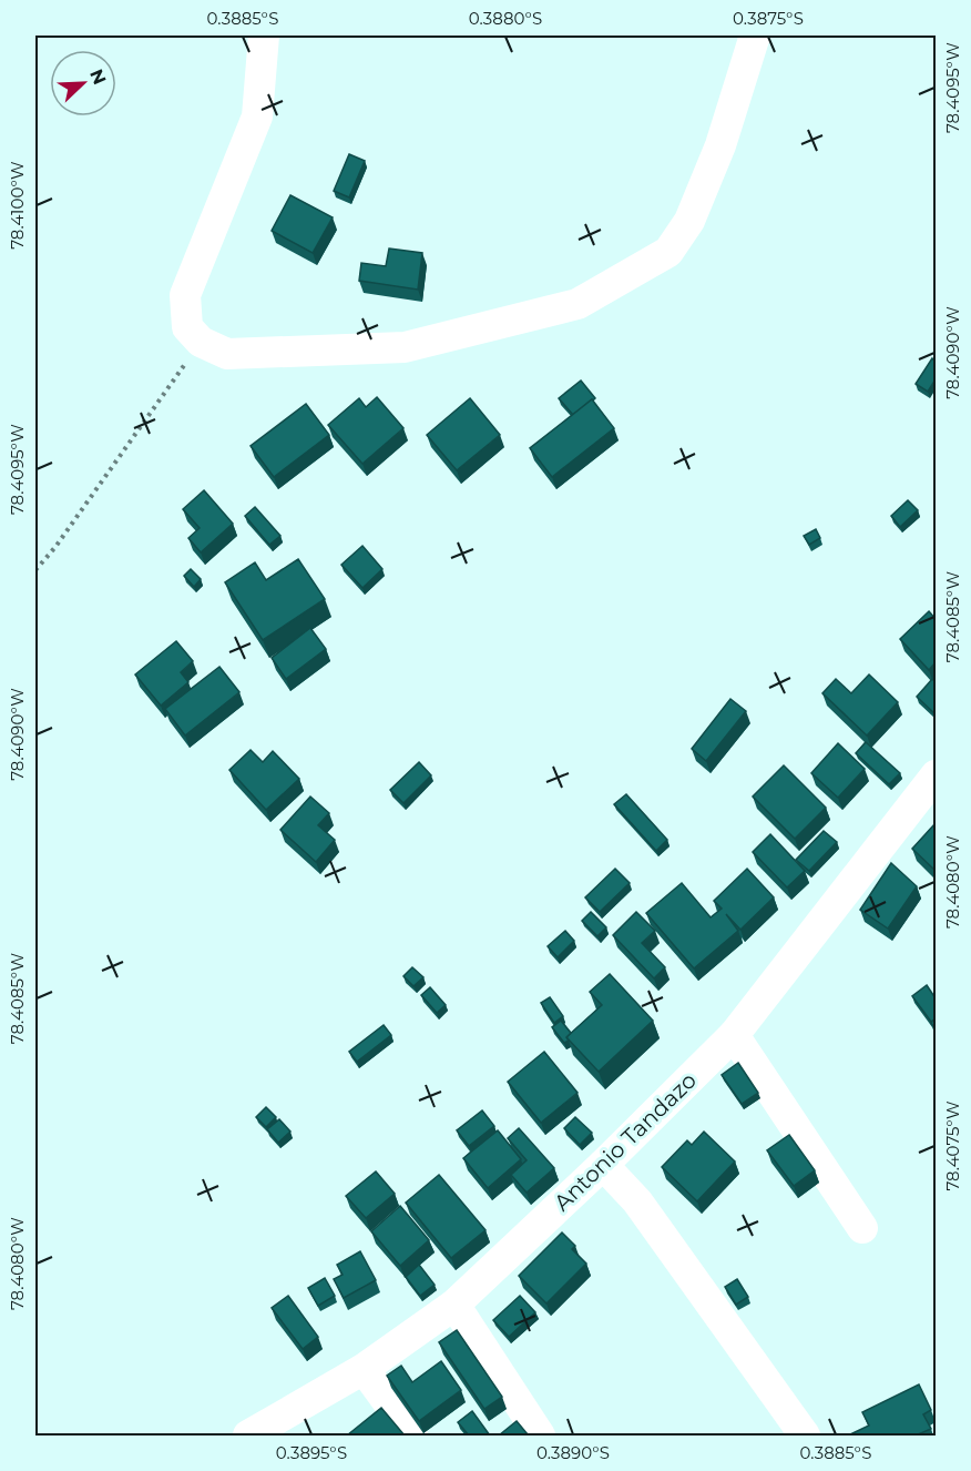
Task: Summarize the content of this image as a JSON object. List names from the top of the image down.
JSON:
{
  "streets": {
    "street": ["Antonio Tandazo"]
  },
  "north": "top right",
  "coordinates": [
    "0.3885°S",
    "0.3880°S",
    "0.3875°S",
    "78.4095°W",
    "78.4100°W",
    "78.4090°W",
    "78.4085°W",
    "78.4080°W",
    "78.4075°W",
    "0.3895°S",
    "0.3890°S"
  ]
}
